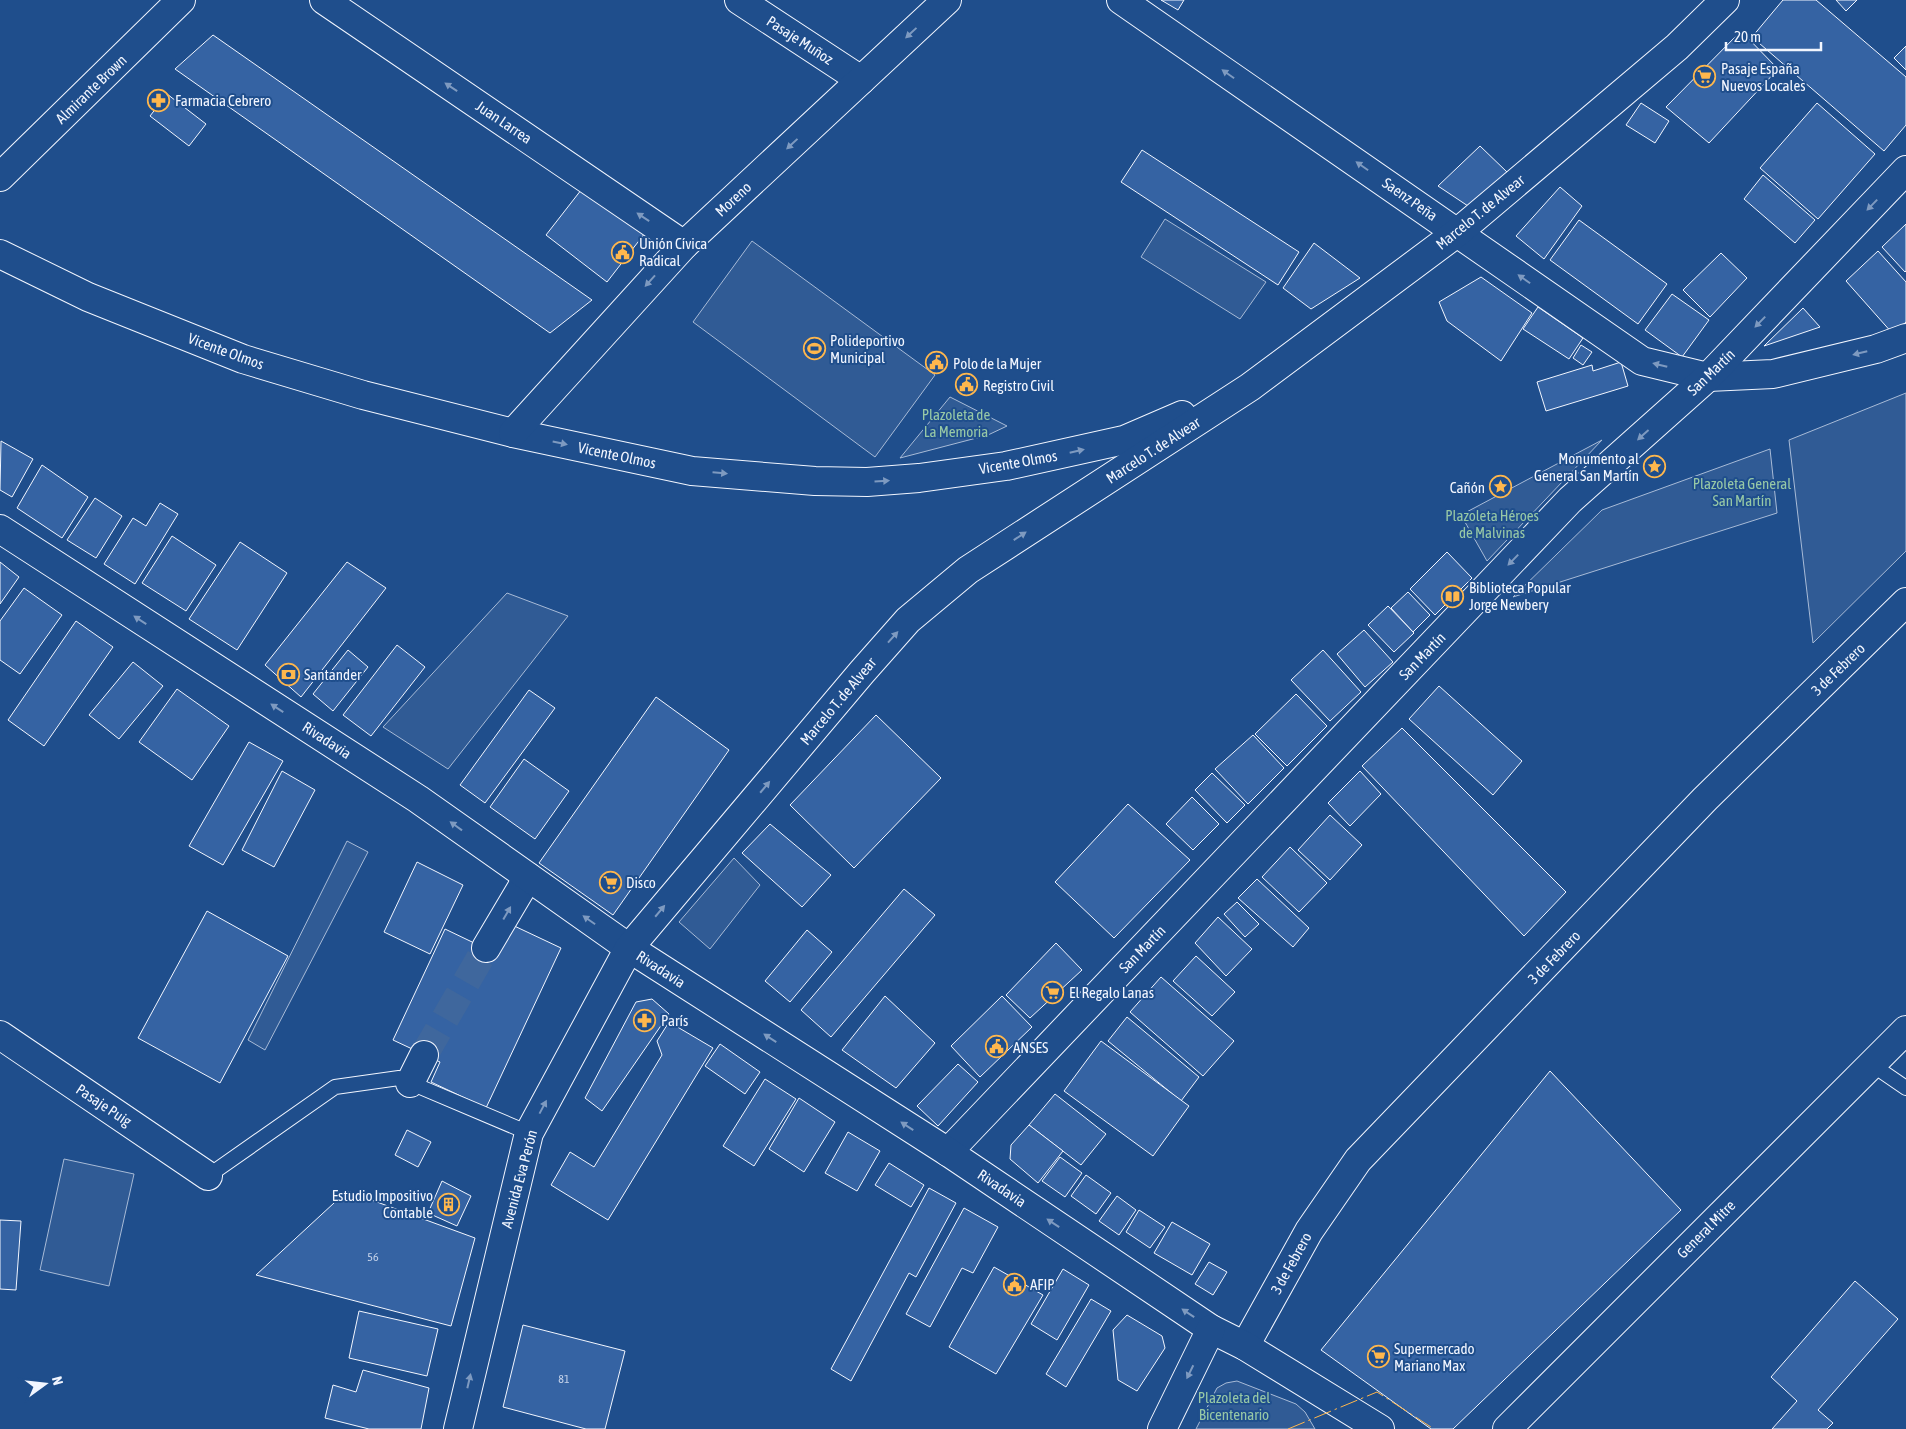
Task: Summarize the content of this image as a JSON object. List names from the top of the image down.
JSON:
{
  "streets": {
    "street": [
      "Pasaje Muñoz",
      "Almirante Brown",
      "Juan Larrea",
      "Moreno",
      "Saenz Peña",
      "Marcelo T. de Alvear",
      "Vicente Olmos",
      "San Martín",
      "3 de Febrero",
      "Rivadavia",
      "Pasaje Puig",
      "Avenida Eva Perón",
      "General Mitre"
    ]
  },
  "crossings": [
    ["Pasaje Muñoz", "Moreno"],
    ["Juan Larrea", "Moreno"],
    ["Moreno", "Vicente Olmos"],
    ["Saenz Peña", "Marcelo T. de Alvear"],
    ["Saenz Peña", "San Martín"],
    ["Marcelo T. de Alvear", "Vicente Olmos"],
    ["Marcelo T. de Alvear", "Rivadavia"],
    ["Marcelo T. de Alvear", "Avenida Eva Perón"],
    ["San Martín", "Rivadavia"],
    ["3 de Febrero", "Rivadavia"],
    ["Rivadavia", "Avenida Eva Perón"]
  ],
  "one_way": [
    "Juan Larrea",
    "Moreno",
    "Saenz Peña",
    "Marcelo T. de Alvear",
    "Vicente Olmos",
    "San Martín",
    "Rivadavia",
    "Avenida Eva Perón"
  ],
  "parks": [
    "Plazoleta de La Memoria",
    "Plazoleta General San Martín",
    "Plazoleta Héroes de Malvinas",
    "Plazoleta del Bicentenario"
  ],
  "places": {
    "supermarket": [
      "Pasaje España Nuevos Locales",
      "Disco",
      "El Regalo Lanas",
      "Supermercado Mariano Max"
    ],
    "pharmacy": ["Farmacia Cebrero", "París"],
    "public building": [
      "Unión Cívica Radical",
      "Polo de la Mujer",
      "Registro Civil",
      "ANSES",
      "AFIP"
    ],
    "sports": ["Polideportivo Municipal"],
    "place": ["Monumento al General San Martín", "Cañón"],
    "library": ["Biblioteca Popular Jorge Newbery"],
    "bank": ["Santander"],
    "building": ["Estudio Impositivo Contable"]
  },
  "house_numbers": ["56", "81"],
  "scale_bar": "20 m",
  "north": "right"
}
